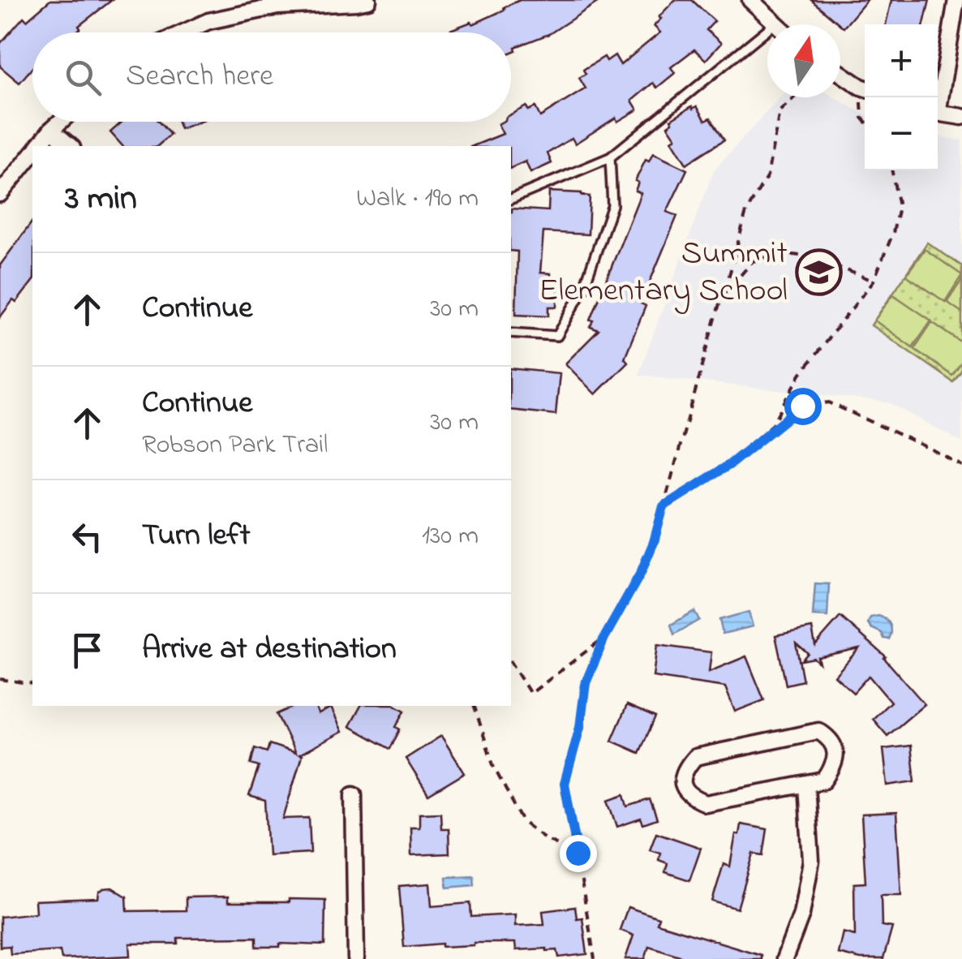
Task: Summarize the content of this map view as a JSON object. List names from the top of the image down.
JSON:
{
  "places": {
    "school or university": ["Summit Elementary School"]
  },
  "north": "top",
  "page": {
    "map_buttons": ["+", "−"],
    "search": "Search here",
    "heading": ["3 min", "Walk · 190 m"],
    "list": [
      ["Continue", "30 m"],
      ["Continue", "Robson Park Trail", "30 m"],
      ["Turn left", "130 m"],
      "Arrive at destination"
    ]
  }
}
